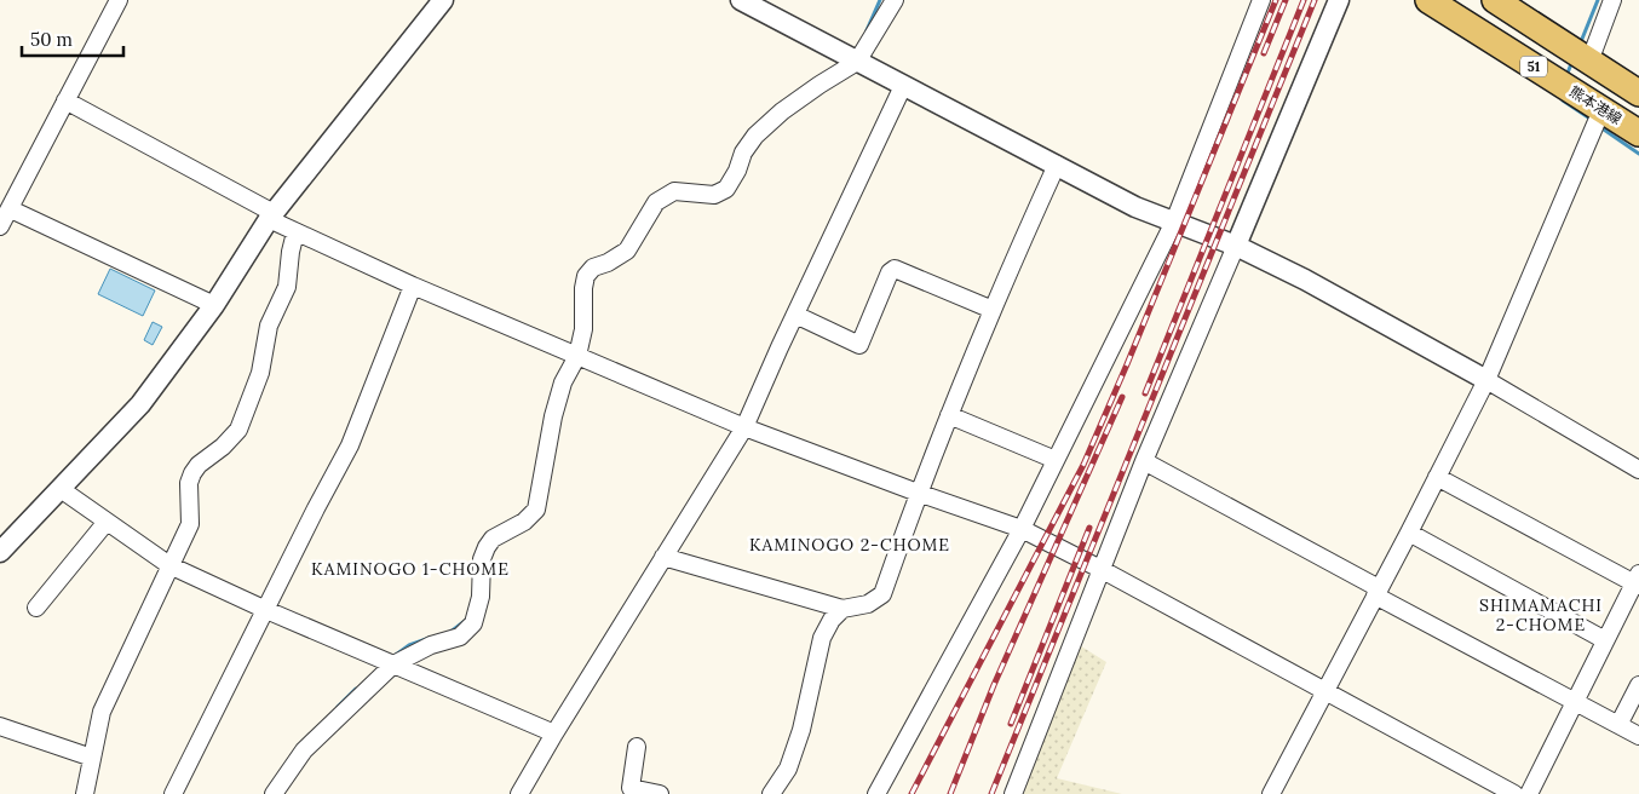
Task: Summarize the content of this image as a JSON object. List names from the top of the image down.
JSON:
{
  "streets": {
    "main road": ["51", "熊本港線"]
  },
  "districts": ["KAMINOGO 2-CHOME", "KAMINOGO 1-CHOME", "SHIMAMACHI 2-CHOME"],
  "scale_bar": "50 m"
}
